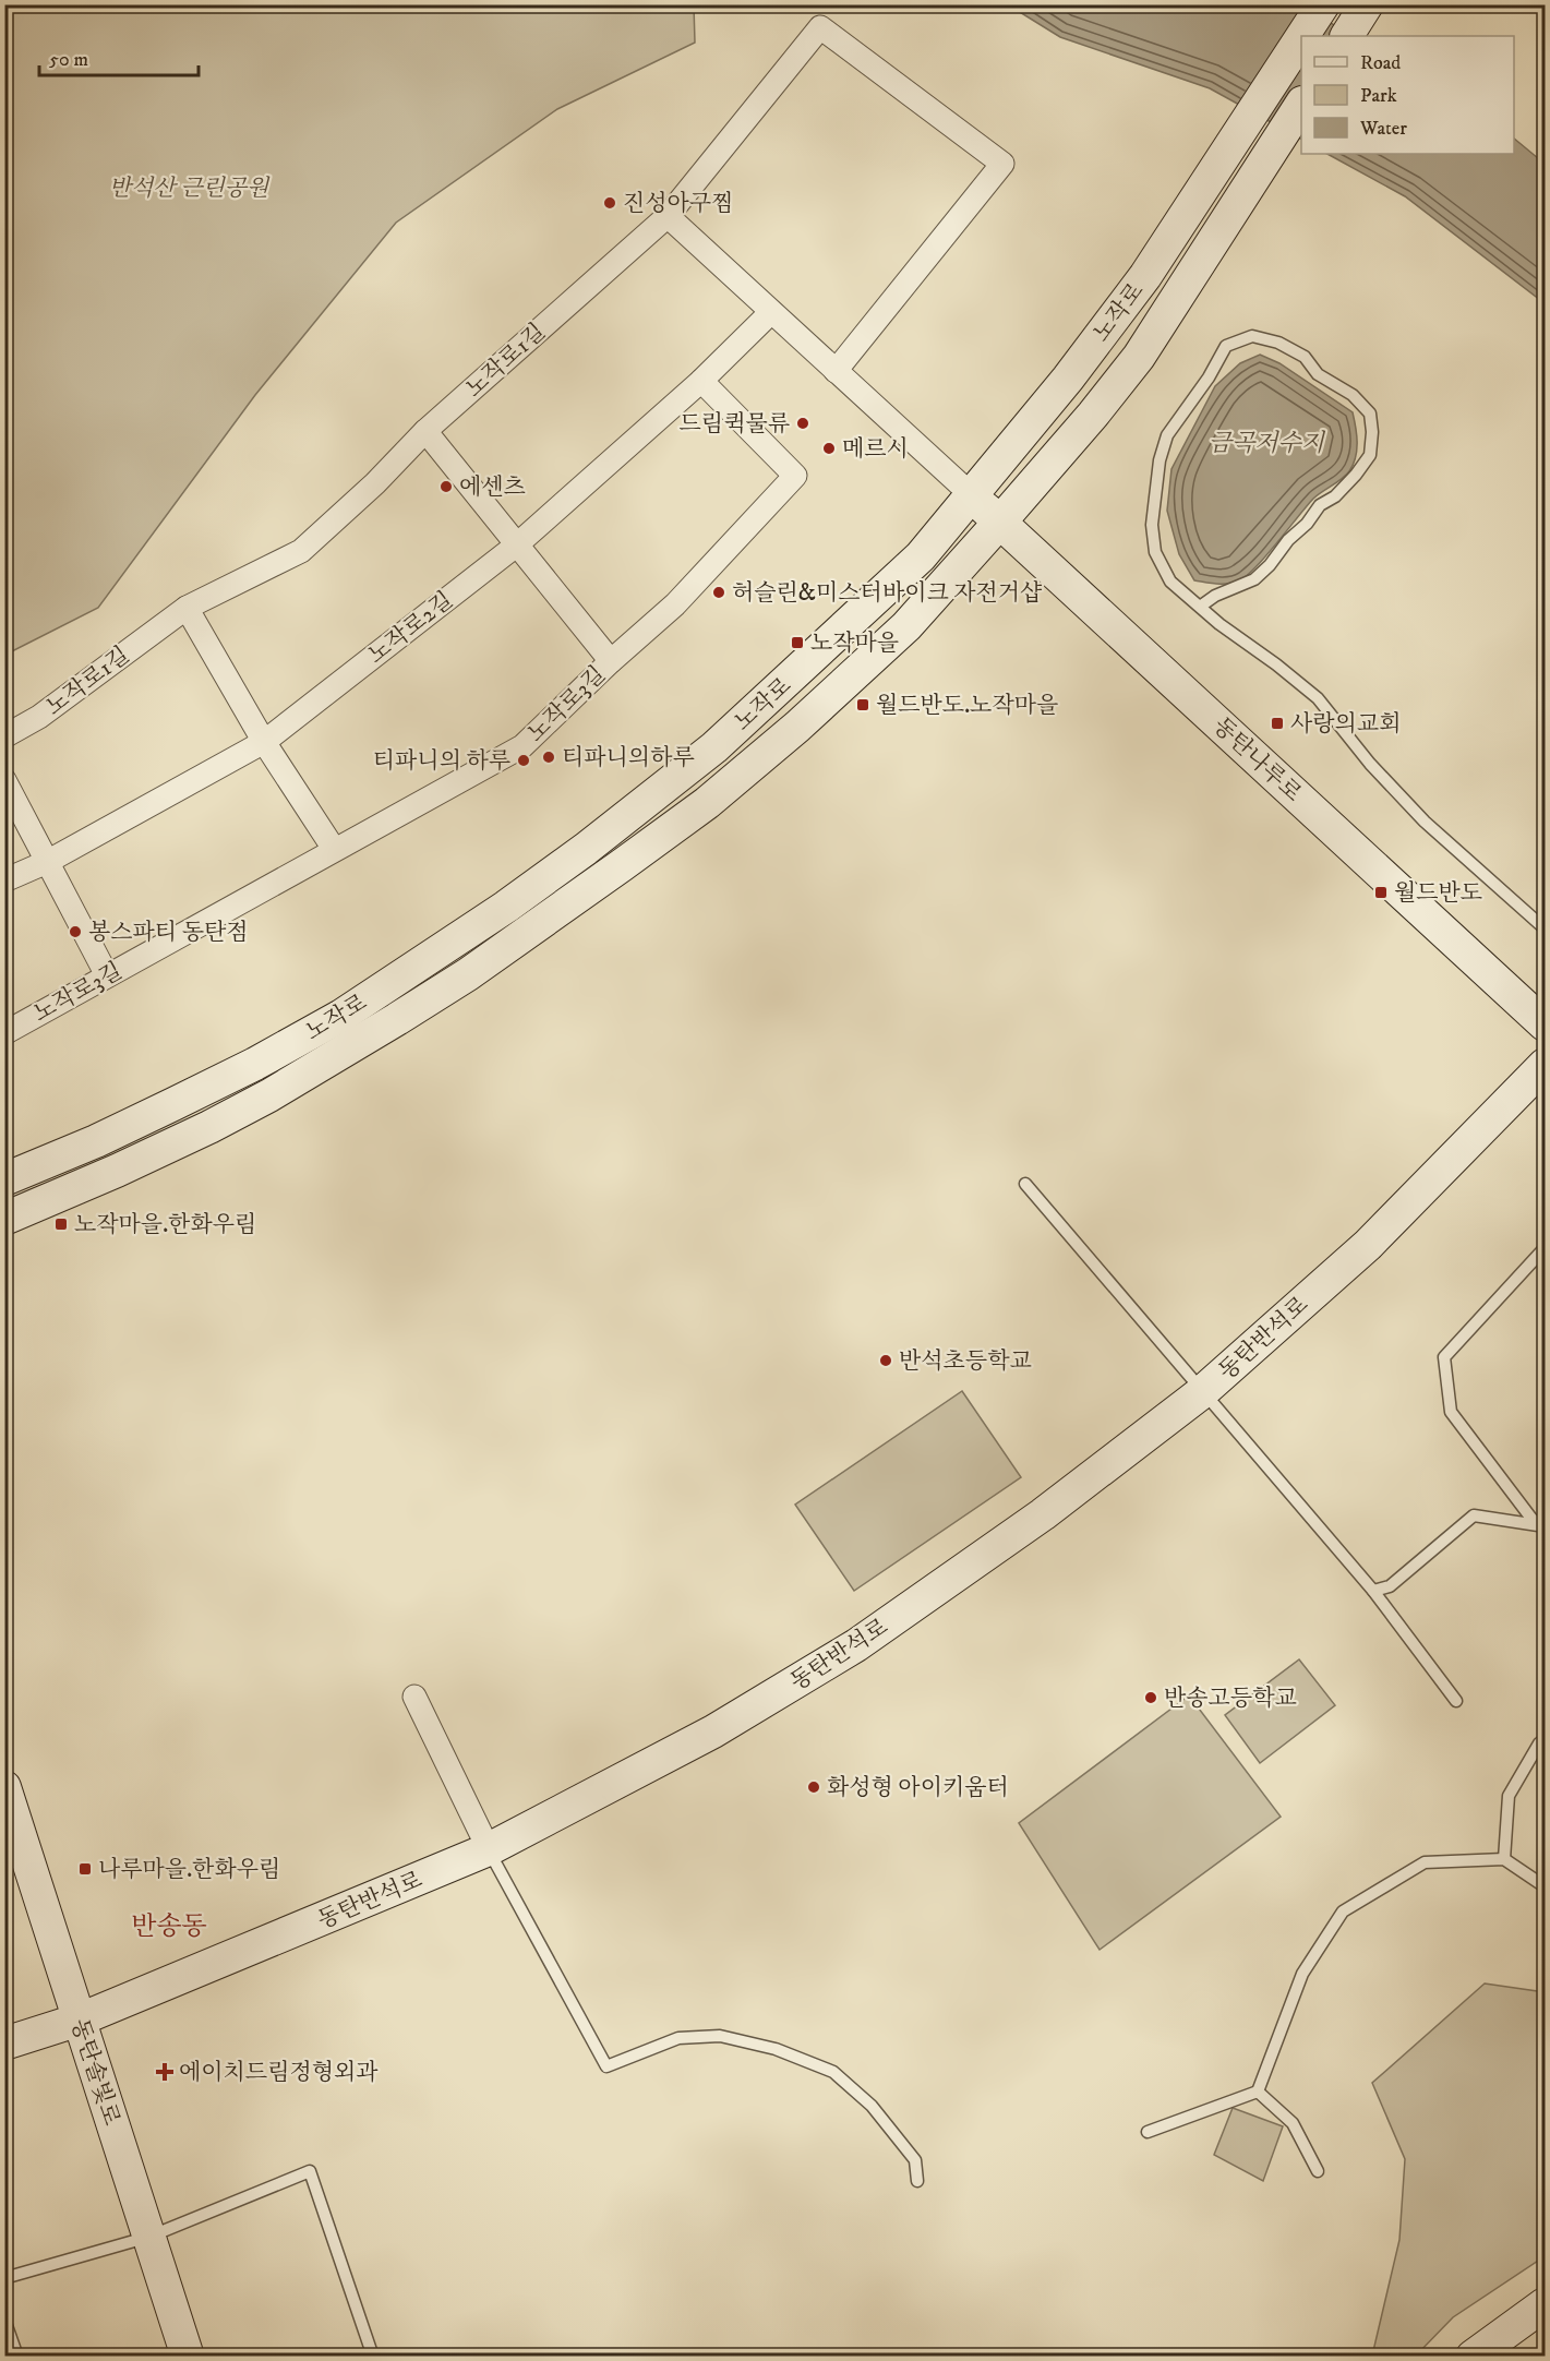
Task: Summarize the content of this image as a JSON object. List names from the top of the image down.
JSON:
{
  "streets": {
    "street": [
      "노작로",
      "노작로1길",
      "노작로2길",
      "노작로3길",
      "동탄나루로",
      "동탄반석로",
      "동탄솔빛로"
    ]
  },
  "crossings": [
    ["노작로", "동탄나루로"],
    ["노작로2길", "노작로3길"],
    ["동탄반석로", "동탄솔빛로"]
  ],
  "districts": ["반송동"],
  "water": ["금곡저수지"],
  "parks": ["반석산 근린공원"],
  "places": {
    "other": [
      "진성아구찜",
      "드림퀵물류",
      "메르시",
      "에센츠",
      "허슬린&미스터바이크 자전거샵",
      "티파니의하루",
      "티파니의 하루",
      "봉스파티 동탄점",
      "반석초등학교",
      "반송고등학교",
      "화성형 아이키움터"
    ],
    "transit": [
      "노작마을",
      "월드반도.노작마을",
      "사랑의교회",
      "월드반도",
      "노작마을.한화우림",
      "나루마을.한화우림"
    ],
    "health": ["에이치드림정형외과"]
  },
  "legend": ["Road", "Park", "Water"],
  "scale_bar": "50 m"
}
